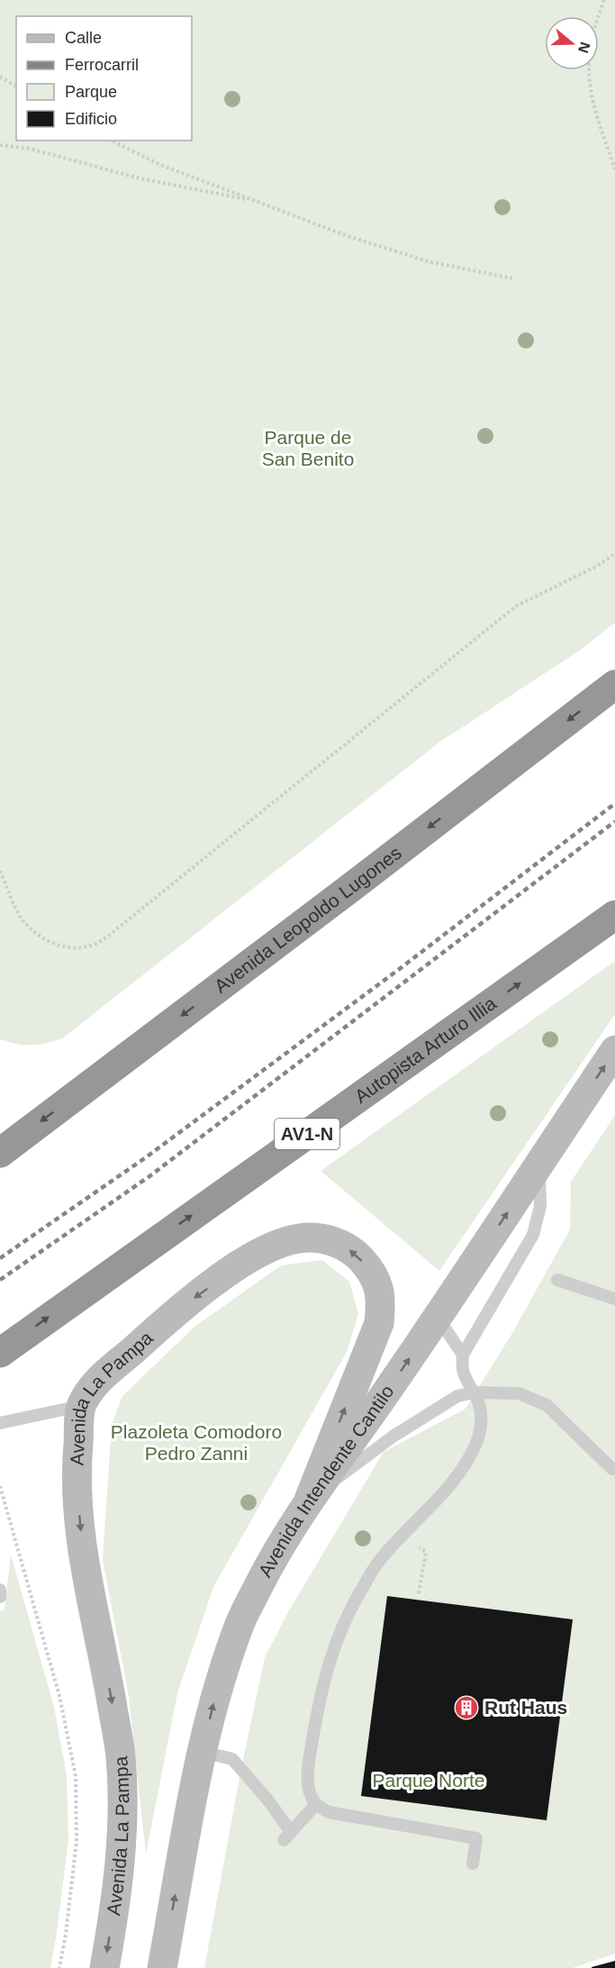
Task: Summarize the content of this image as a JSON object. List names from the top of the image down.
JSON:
{
  "streets": {
    "highway": ["Avenida Leopoldo Lugones", "Autopista Arturo Illia", "AV1-N"],
    "street": ["Avenida La Pampa", "Avenida Intendente Cantilo"]
  },
  "crossings": [
    ["Avenida La Pampa", "Avenida Intendente Cantilo"]
  ],
  "one_way": ["Avenida Leopoldo Lugones", "Autopista Arturo Illia", "Avenida Intendente Cantilo"],
  "parks": ["Parque de San Benito", "Plazoleta Comodoro Pedro Zanni", "Parque Norte"],
  "places": {
    "building": ["Rut Haus"]
  },
  "legend": [
    "Calle",
    "Ferrocarril",
    "Parque",
    "Edificio"
  ],
  "north": "right"
}
